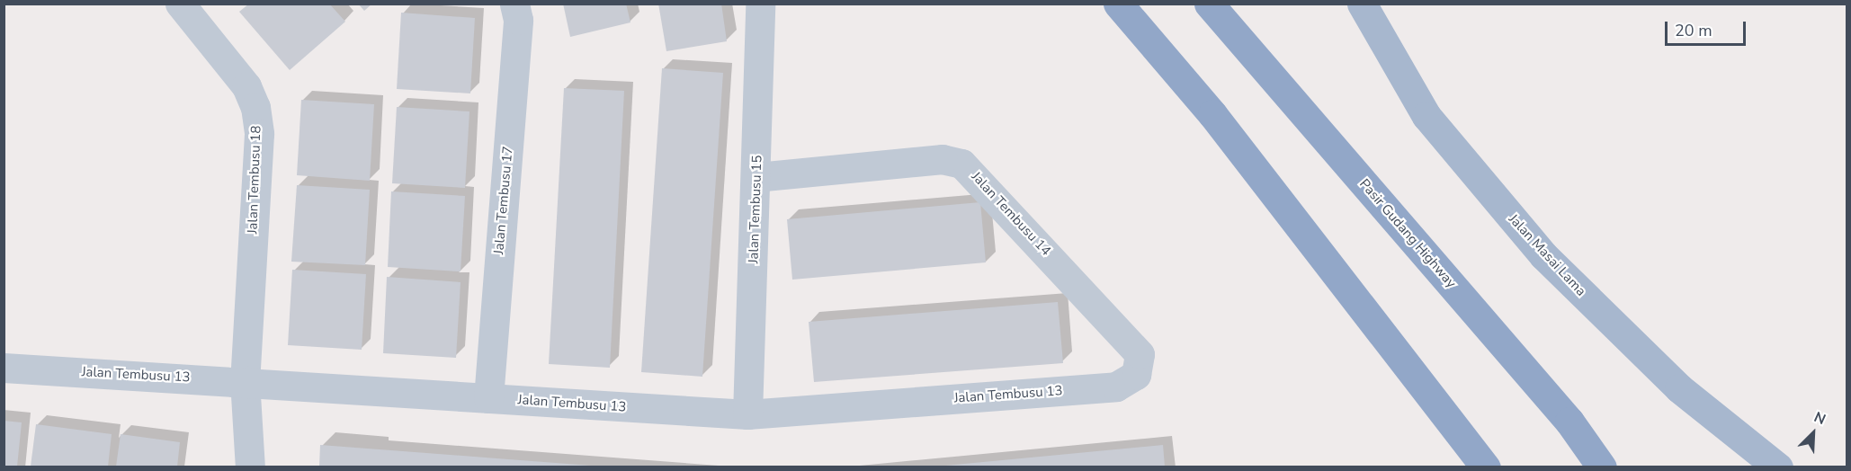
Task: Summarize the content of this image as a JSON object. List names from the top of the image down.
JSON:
{
  "streets": {
    "highway": ["Pasir Gudang Highway"],
    "main road": ["Jalan Masai Lama"],
    "street": [
      "Jalan Tembusu 18",
      "Jalan Tembusu 17",
      "Jalan Tembusu 15",
      "Jalan Tembusu 14",
      "Jalan Tembusu 13"
    ]
  },
  "crossings": [
    ["Jalan Tembusu 18", "Jalan Tembusu 13"],
    ["Jalan Tembusu 17", "Jalan Tembusu 13"],
    ["Jalan Tembusu 15", "Jalan Tembusu 14"],
    ["Jalan Tembusu 15", "Jalan Tembusu 13"],
    ["Jalan Tembusu 14", "Jalan Tembusu 13"]
  ],
  "scale_bar": "20 m",
  "north": "top right"
}
